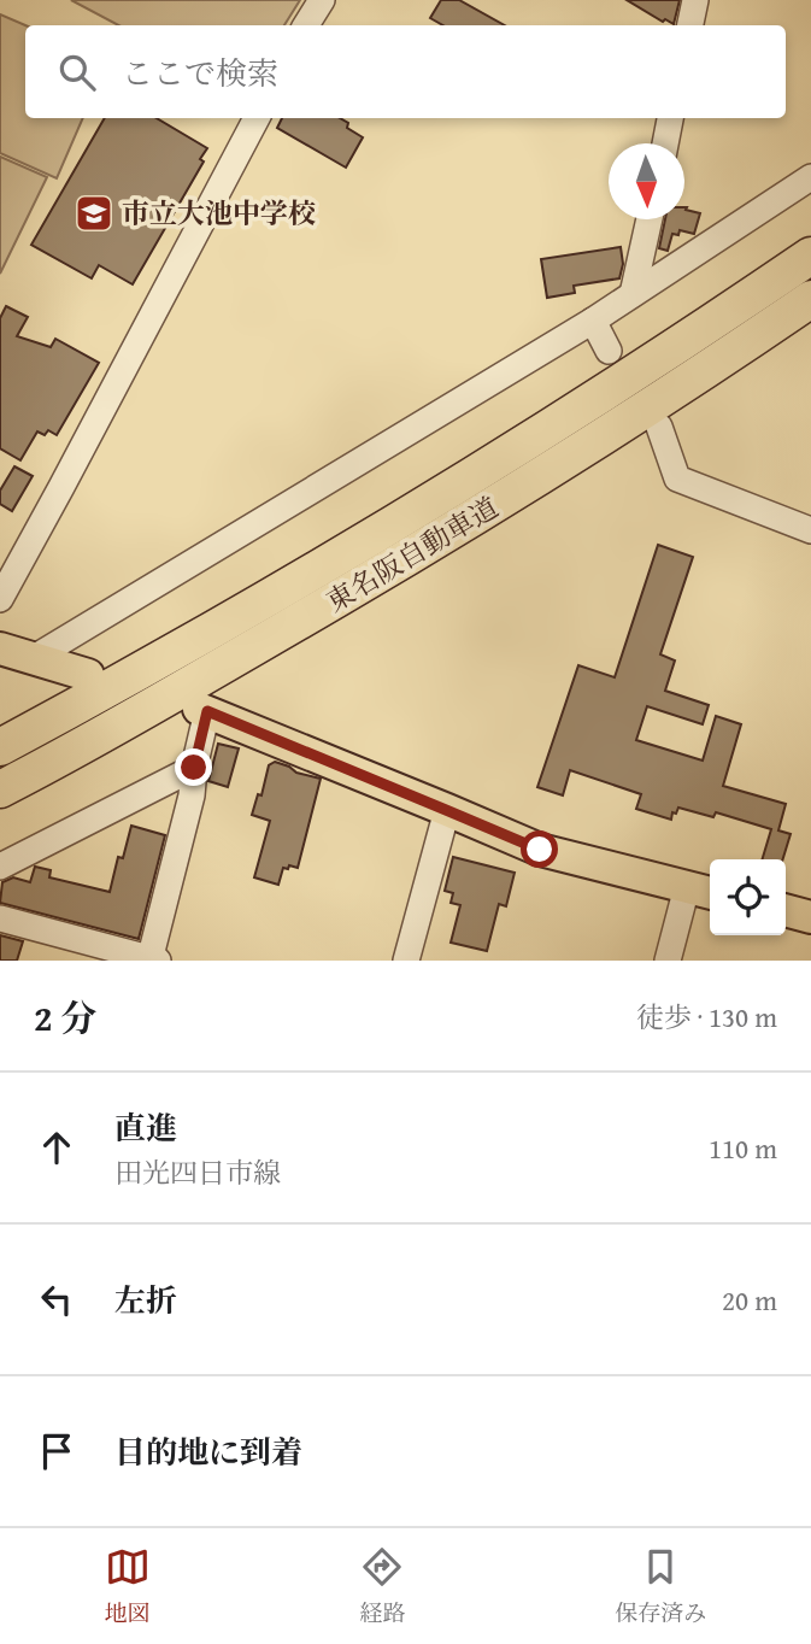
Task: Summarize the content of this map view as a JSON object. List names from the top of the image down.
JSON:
{
  "streets": {
    "highway": ["東名阪自動車道"]
  },
  "places": {
    "school or university": ["市立大池中学校"]
  },
  "north": "bottom",
  "page": {
    "search": "ここで検索",
    "heading": ["2 分", "徒歩 · 130 m"],
    "list": [
      ["直進", "田光四日市線", "110 m"],
      ["左折", "20 m"],
      "目的地に到着"
    ],
    "nav": ["地図", "経路", "保存済み"]
  }
}
